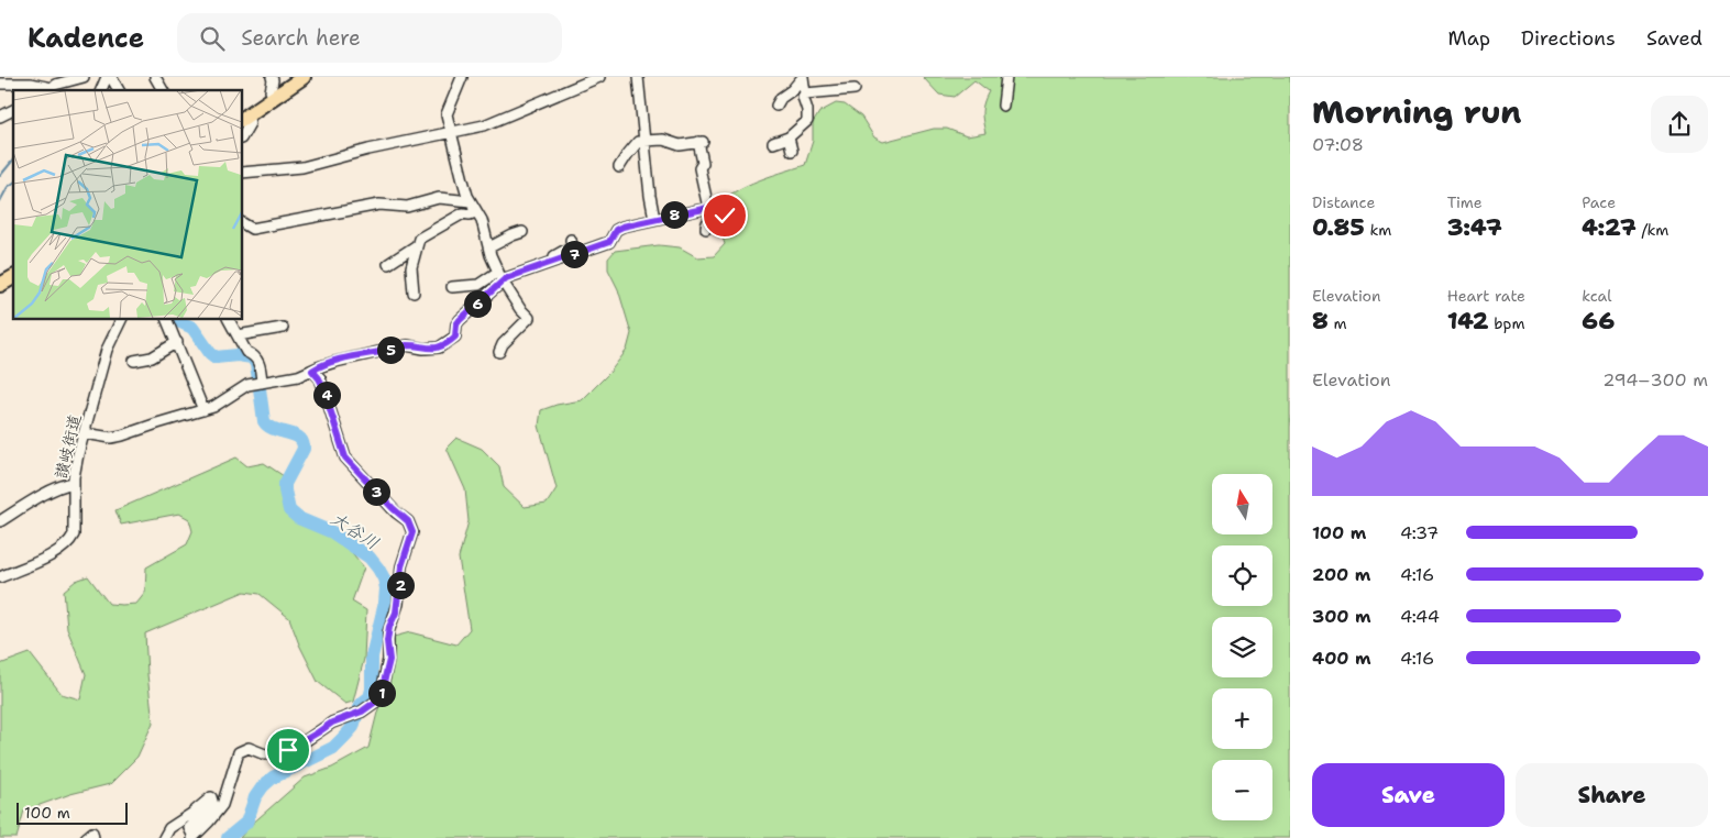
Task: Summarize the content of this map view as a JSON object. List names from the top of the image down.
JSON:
{
  "streets": {
    "street": ["讃岐街道"]
  },
  "water": ["大谷川"],
  "scale_bar": "100 m",
  "north": "top",
  "page": {
    "header": "Kadence",
    "search": "Search here",
    "nav": ["Map", "Directions", "Saved"],
    "heading": ["Morning run", "07:08"],
    "stats": [
      ["Distance", "0.85 km"],
      ["Time", "3:47"],
      ["Pace", "4:27 /km"],
      ["Elevation", "8 m"],
      ["Heart rate", "142 bpm"],
      ["kcal", "66"]
    ],
    "pins": [
      "8",
      "7",
      "6",
      "5",
      "4",
      "3",
      "2",
      "1"
    ],
    "chart": ["Elevation", "294–300 m"],
    "map_buttons": ["+", "−"],
    "list": [
      {
        "name": "100 m",
        "note": "4:37"
      },
      {
        "name": "200 m",
        "note": "4:16"
      },
      {
        "name": "300 m",
        "note": "4:44"
      },
      {
        "name": "400 m",
        "note": "4:16"
      }
    ],
    "buttons": ["Save", "Share"],
    "scale": "100 m"
  }
}
